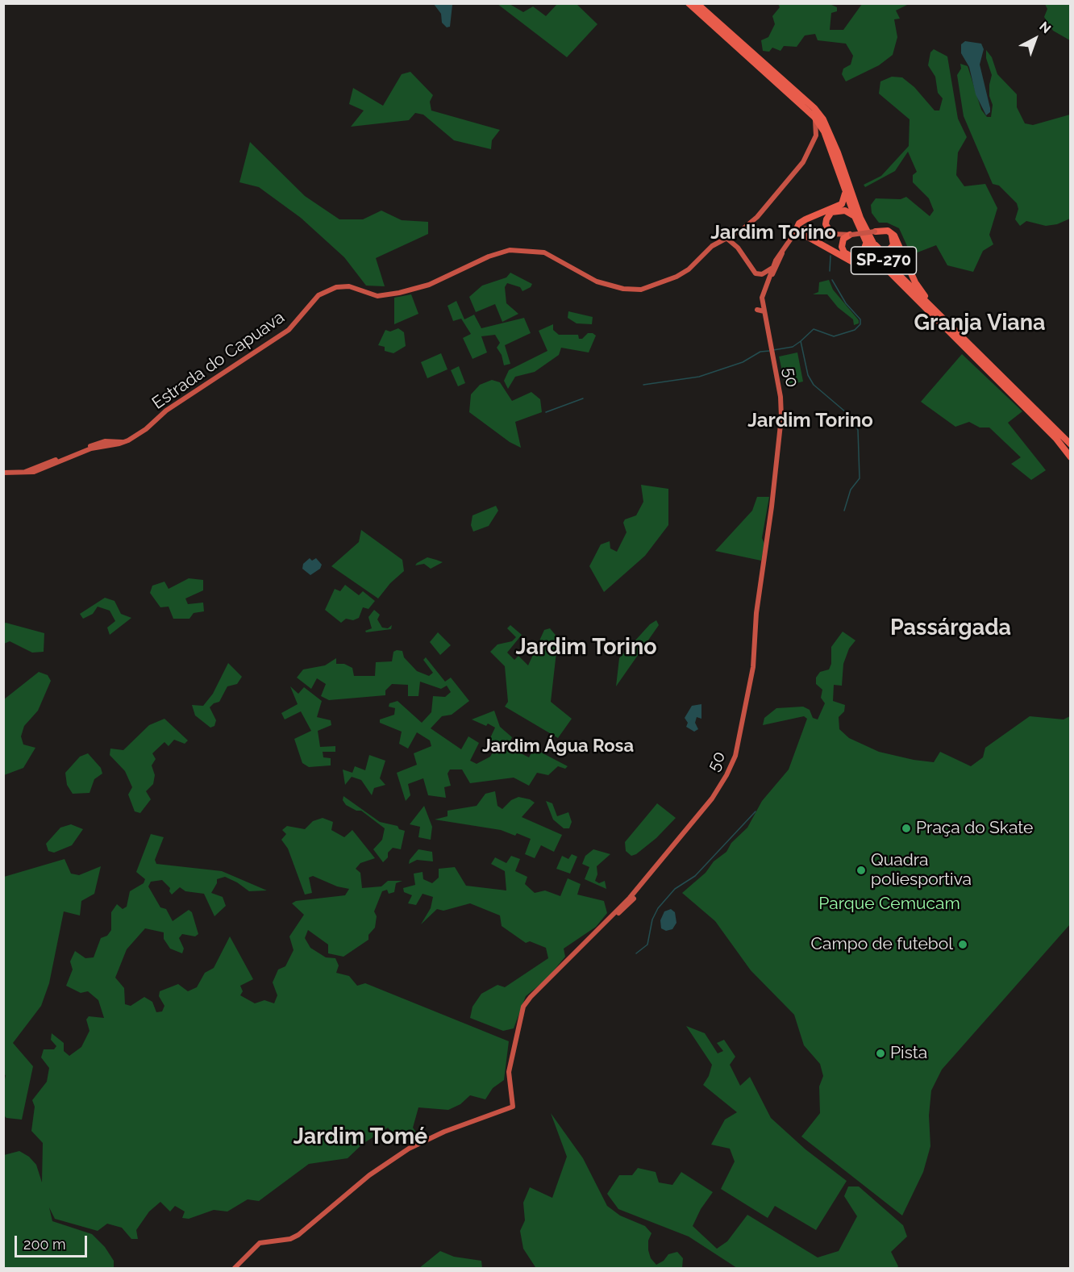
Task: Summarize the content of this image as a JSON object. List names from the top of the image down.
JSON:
{
  "streets": {
    "highway": ["SP-270"],
    "main road": ["Estrada do Capuava", "50"]
  },
  "districts": [
    "Jardim Torino",
    "Granja Viana",
    "Jardim Torino",
    "Passárgada",
    "Jardim Torino",
    "Jardim Água Rosa",
    "Jardim Tomé"
  ],
  "parks": ["Parque Cemucam"],
  "places": [
    "Praça do Skate",
    "Quadra poliesportiva",
    "Campo de futebol",
    "Pista"
  ],
  "scale_bar": "200 m",
  "north": "top right"
}
